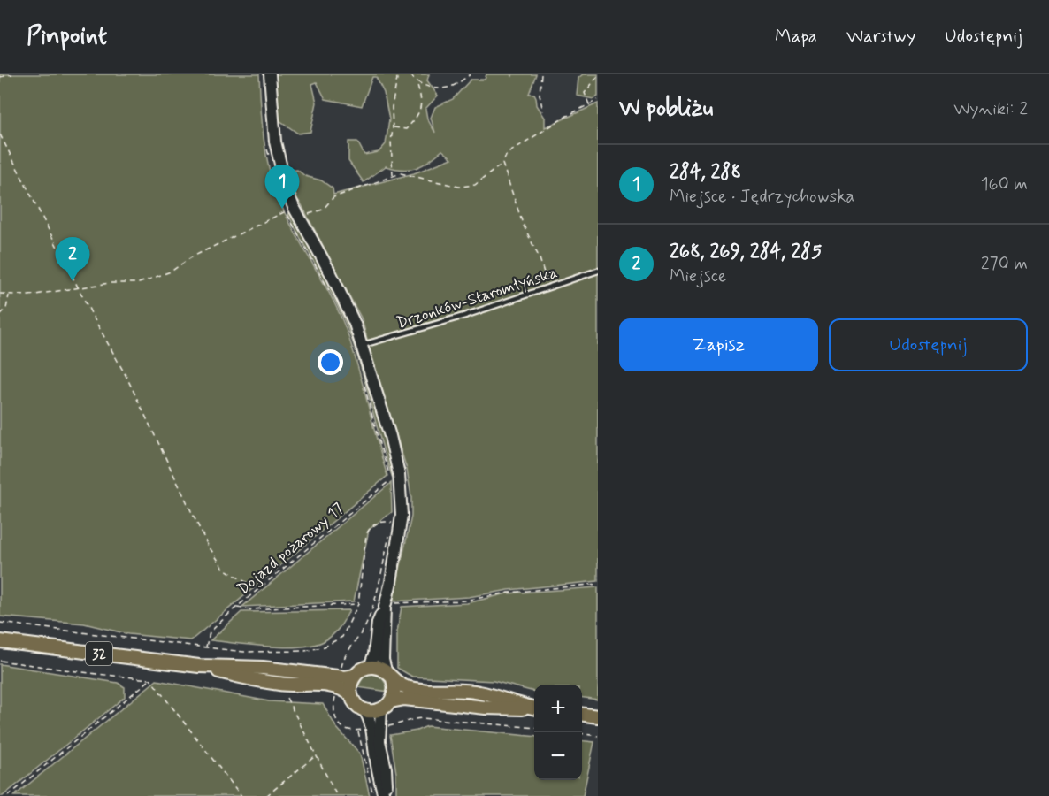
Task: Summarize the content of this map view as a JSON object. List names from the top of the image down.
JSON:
{
  "streets": {
    "main road": ["32"],
    "lane": ["Drzonków-Staromłyńska"],
    "path": ["Dojazd pożarowy 17"]
  },
  "page": {
    "header": "Pinpoint",
    "nav": ["Mapa", "Warstwy", "Udostępnij"],
    "heading": ["W pobliżu", "Wyniki: 2"],
    "list": [
      {
        "mark": "1",
        "name": "284, 288",
        "note": "Miejsce · Jędrzychowska",
        "value": "160 m"
      },
      {
        "mark": "2",
        "name": "268, 269, 284, 285",
        "note": "Miejsce",
        "value": "270 m"
      }
    ],
    "pins": ["1", "2"],
    "buttons": ["Zapisz", "Udostępnij"],
    "map_buttons": ["+", "−"]
  }
}
